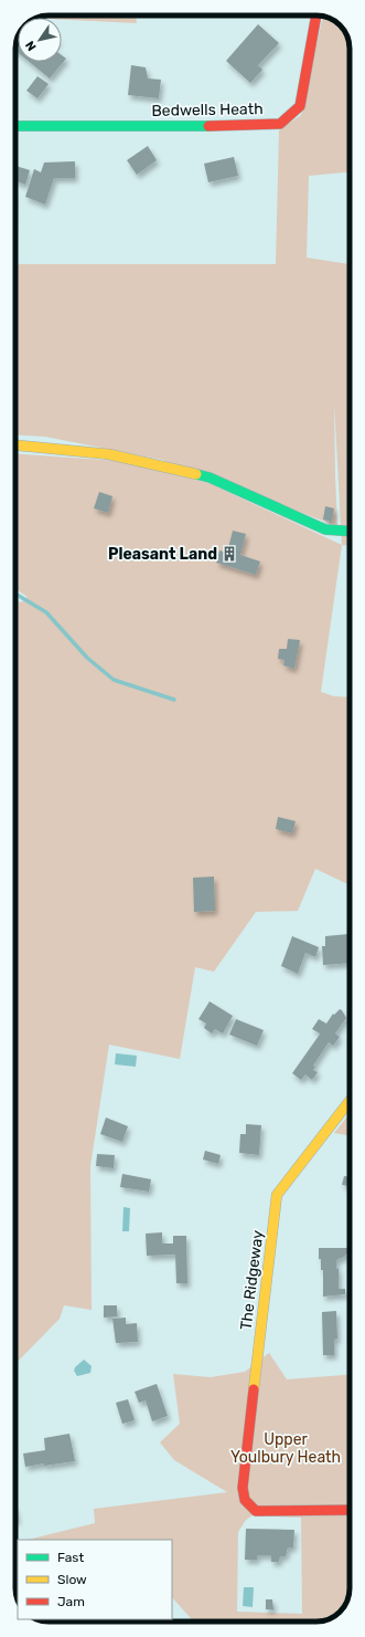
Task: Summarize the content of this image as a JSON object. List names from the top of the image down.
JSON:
{
  "streets": {
    "street": ["Bedwells Heath", "The Ridgeway"]
  },
  "parks": ["Upper Youlbury Heath"],
  "places": {
    "building": ["Pleasant Land"]
  },
  "legend": ["Fast", "Slow", "Jam"],
  "north": "bottom left"
}
